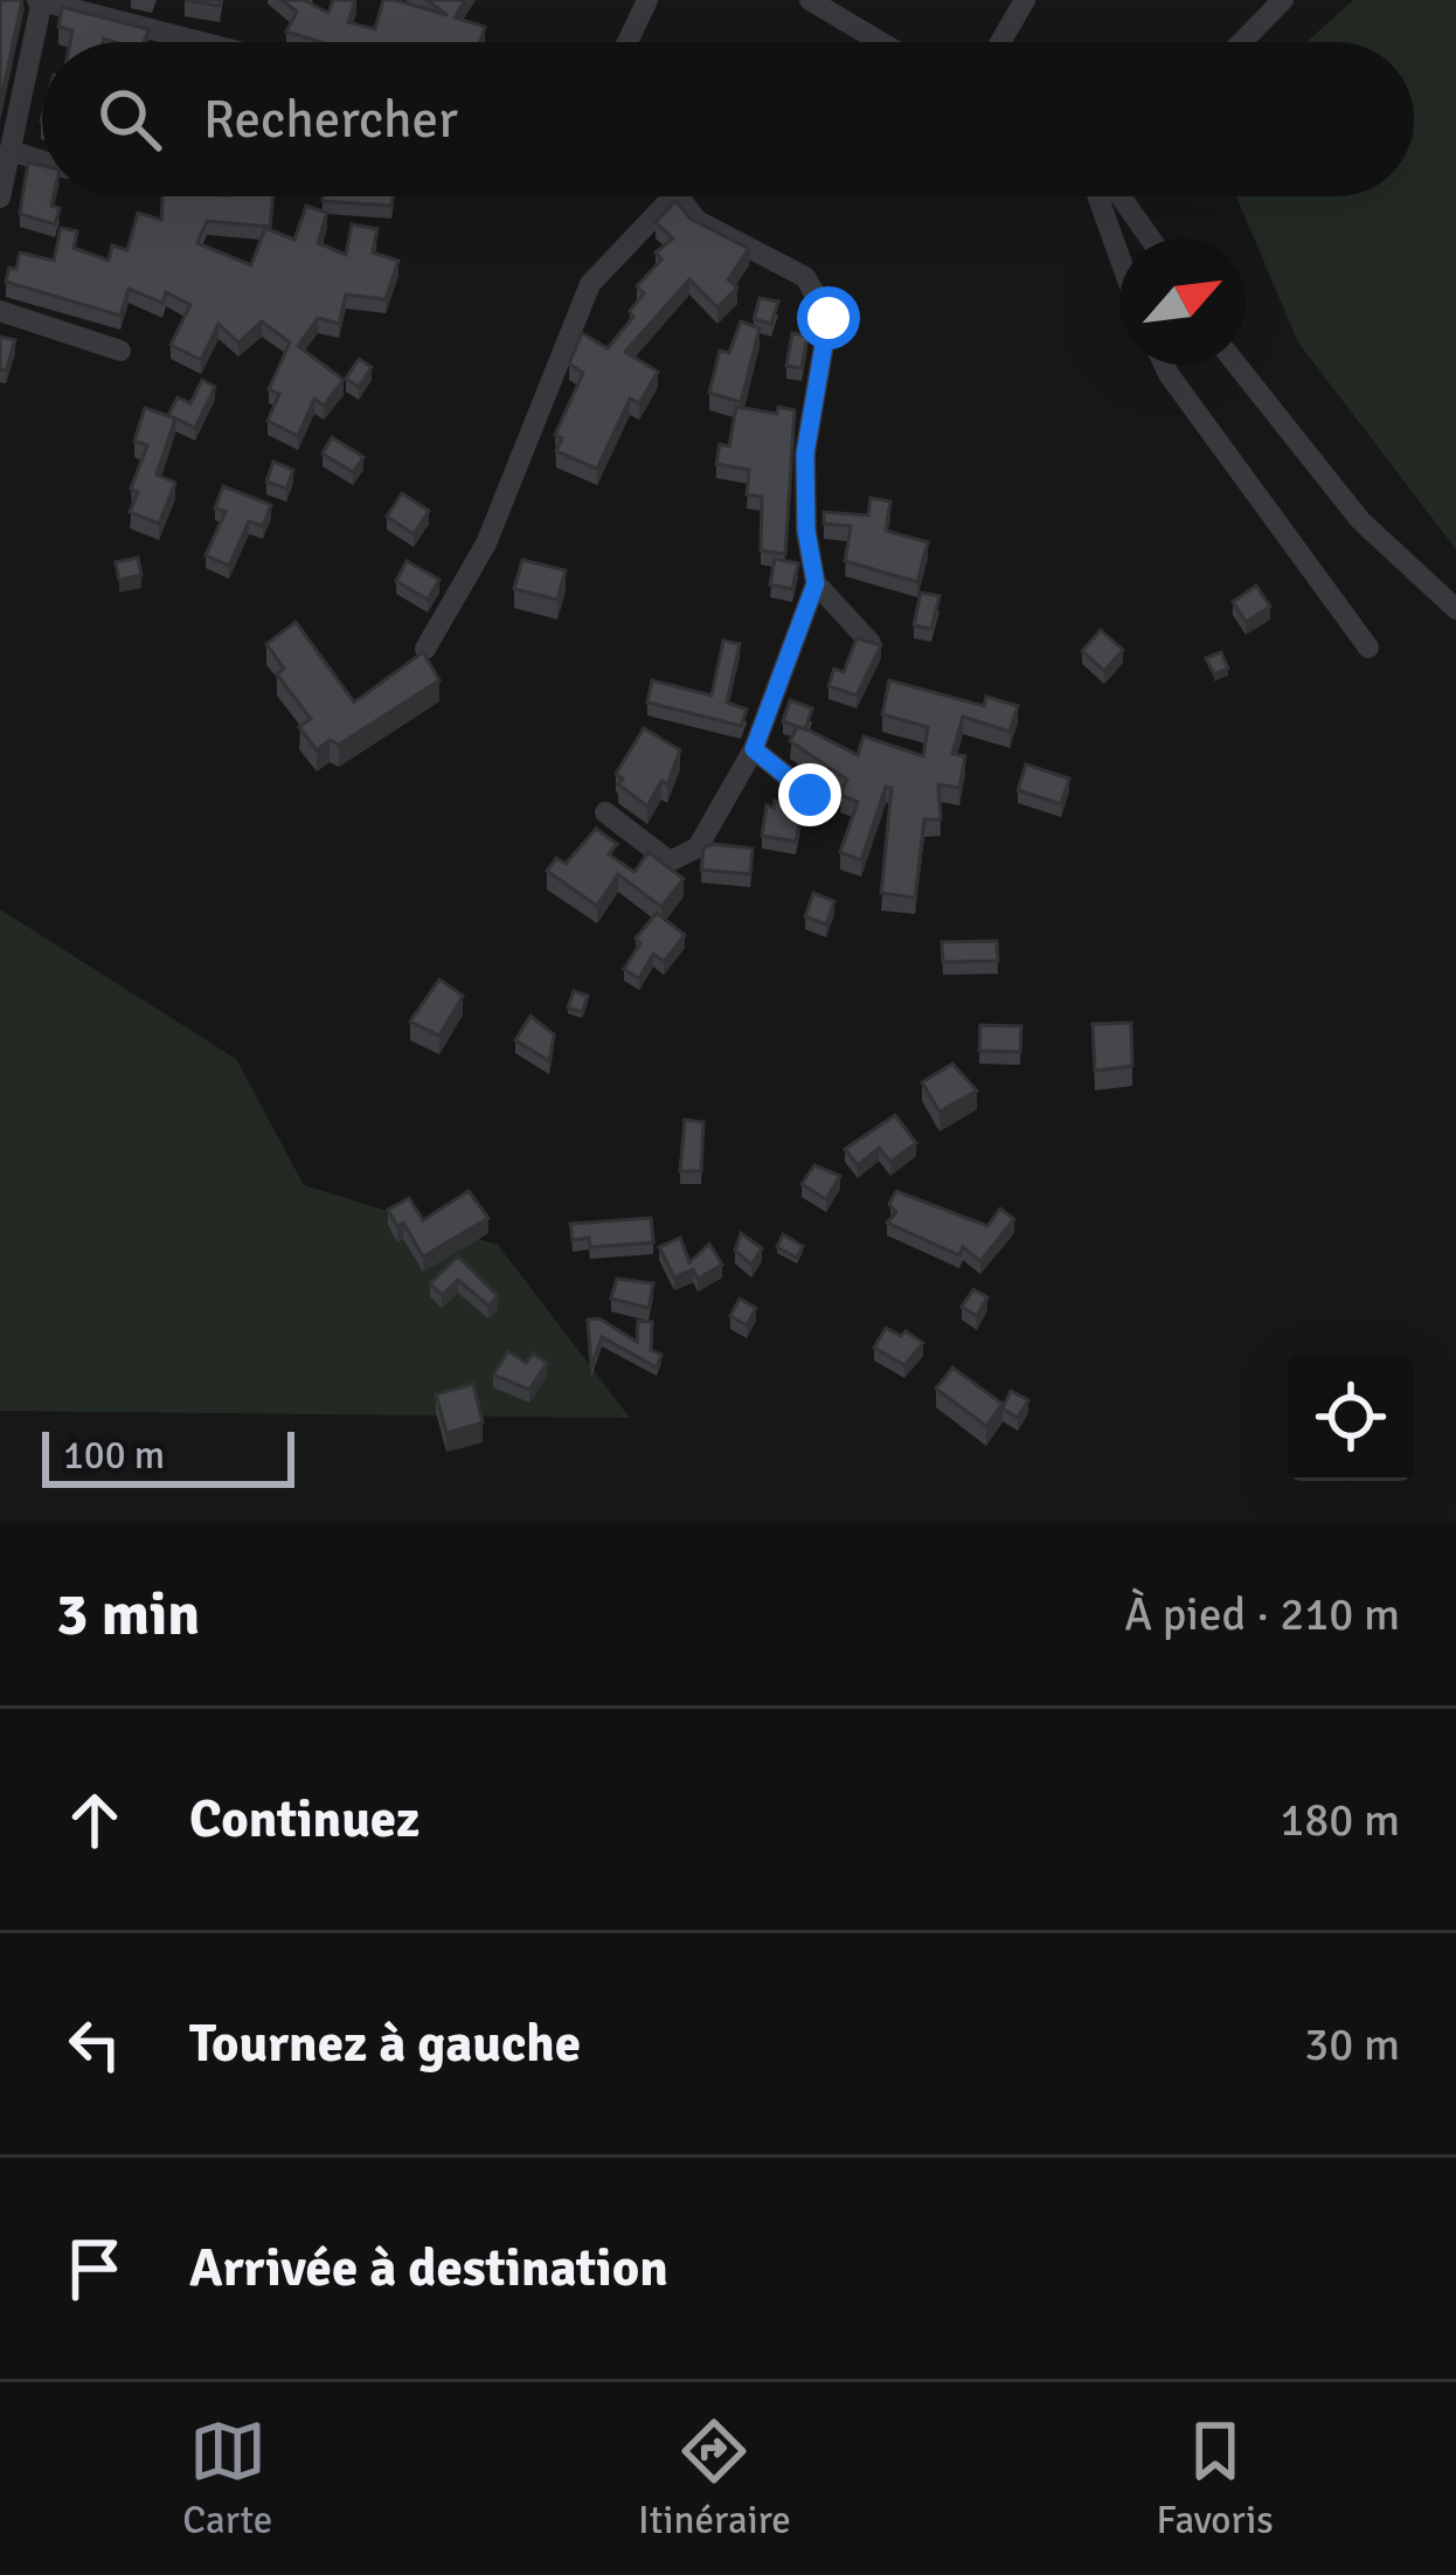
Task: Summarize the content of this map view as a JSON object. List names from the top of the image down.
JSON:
{
  "scale_bar": "100 m",
  "north": "top right",
  "page": {
    "search": "Rechercher",
    "scale": "100 m",
    "heading": ["3 min", "À pied · 210 m"],
    "list": [
      ["Continuez", "180 m"],
      ["Tournez à gauche", "30 m"],
      "Arrivée à destination"
    ],
    "nav": ["Carte", "Itinéraire", "Favoris"]
  }
}
